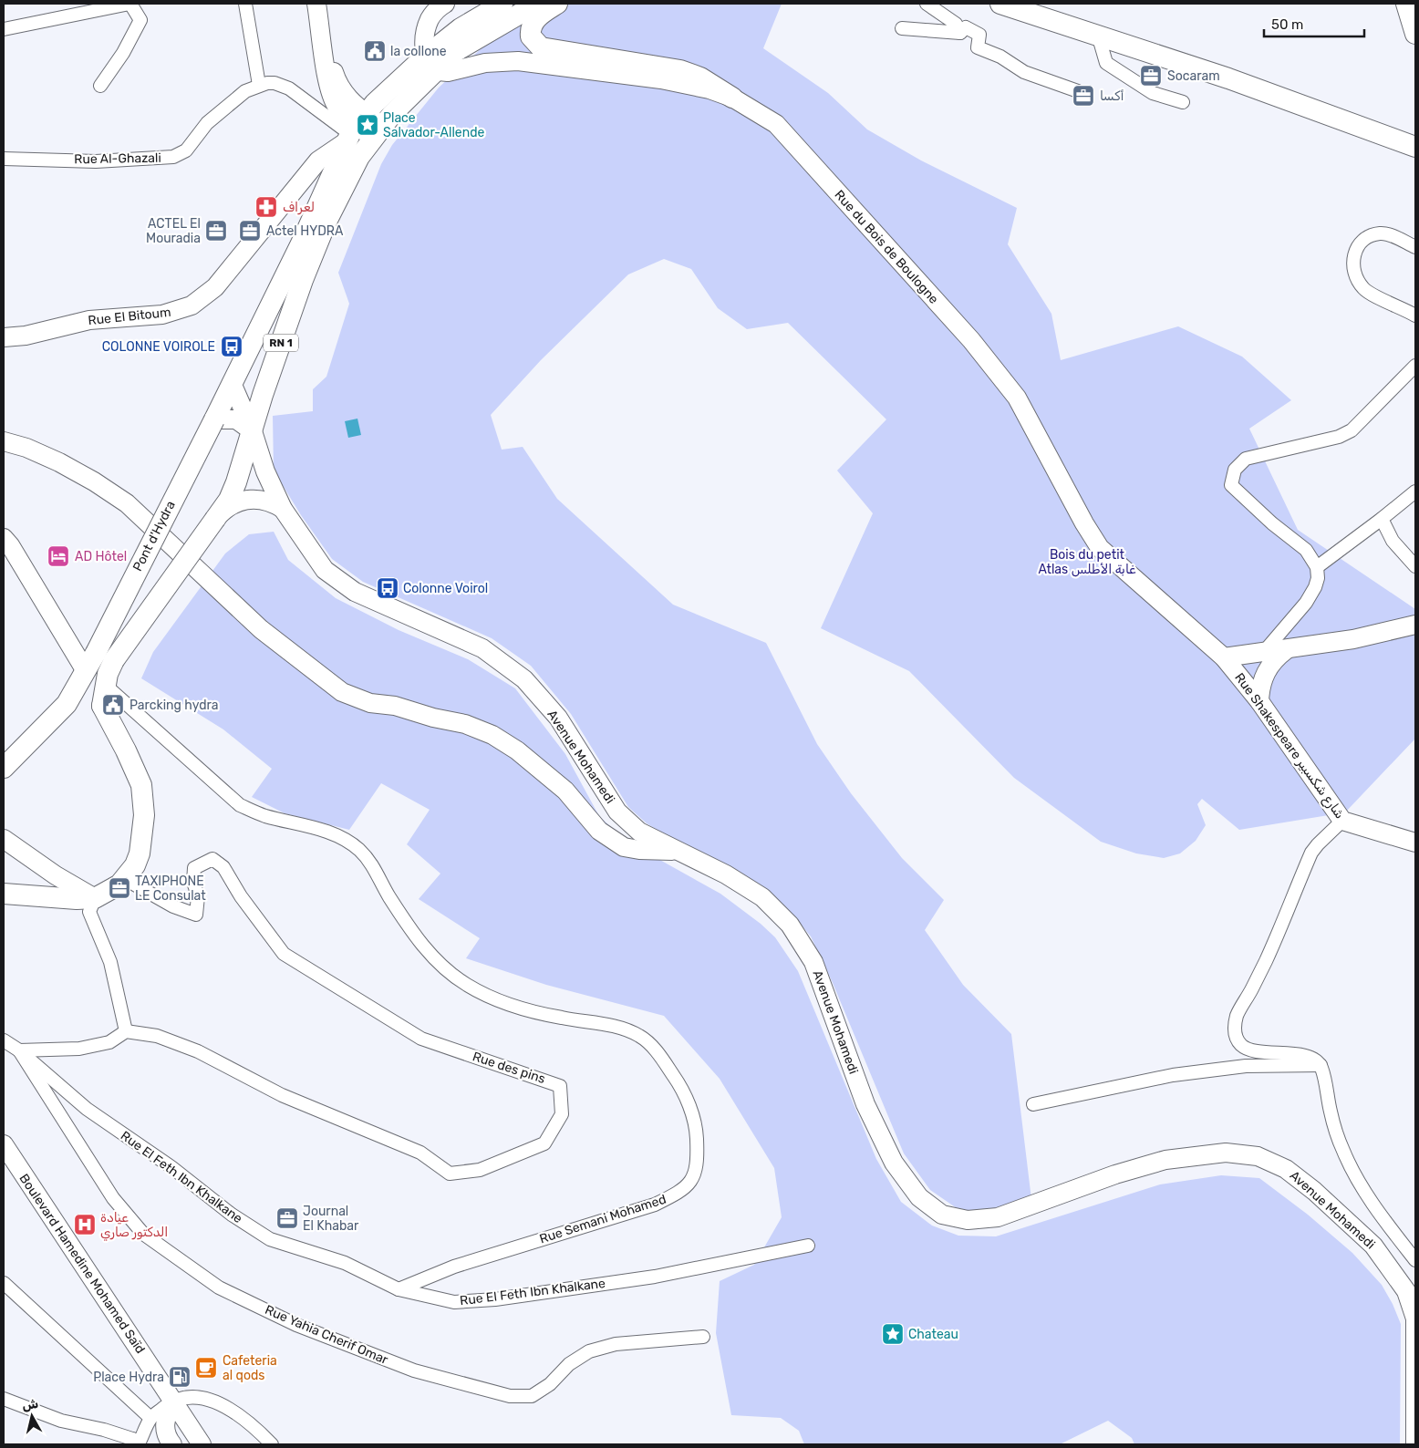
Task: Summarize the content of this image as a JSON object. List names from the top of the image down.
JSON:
{
  "streets": {
    "main road": [
      "Rue du Bois de Boulogne",
      "Rue El Bitoum",
      "RN 1",
      "Pont d'Hydra",
      "Rue Shakespeare شارع شكسبير",
      "Avenue Mohamedi",
      "Boulevard Hamedine Mohamed Saïd"
    ],
    "street": [
      "Rue Al-Ghazali",
      "Rue des pins",
      "Rue El Feth Ibn Khalkane",
      "Rue Semani Mohamed",
      "Rue Yahia Cherif Omar"
    ]
  },
  "crossings": [
    ["Rue du Bois de Boulogne", "RN 1"],
    ["Rue du Bois de Boulogne", "Rue Shakespeare شارع شكسبير"],
    ["Rue El Bitoum", "RN 1"],
    ["RN 1", "Pont d'Hydra"],
    ["RN 1", "Avenue Mohamedi"],
    ["Rue El Feth Ibn Khalkane", "Rue Semani Mohamed"],
    ["Rue El Feth Ibn Khalkane", "Rue Yahia Cherif Omar"]
  ],
  "parks": ["Bois du petit Atlas غابة الأطلس"],
  "places": {
    "public building": ["la collone", "Parcking hydra"],
    "office": [
      "Socaram",
      "أكسا",
      "ACTEL El Mouradia",
      "Actel HYDRA",
      "TAXIPHONE LE Consulat",
      "Journal El Khabar"
    ],
    "place": ["Place Salvador-Allende", "Chateau"],
    "pharmacy": ["لعراف"],
    "bus stop": ["COLONNE VOIROLE", "Colonne Voirol"],
    "hotel": ["AD Hôtel"],
    "hospital": ["عيادة الدكتور صاري"],
    "cafe": ["Cafeteria al qods"],
    "fuel station": ["Place Hydra"]
  },
  "scale_bar": "50 m",
  "north": "top"
}
